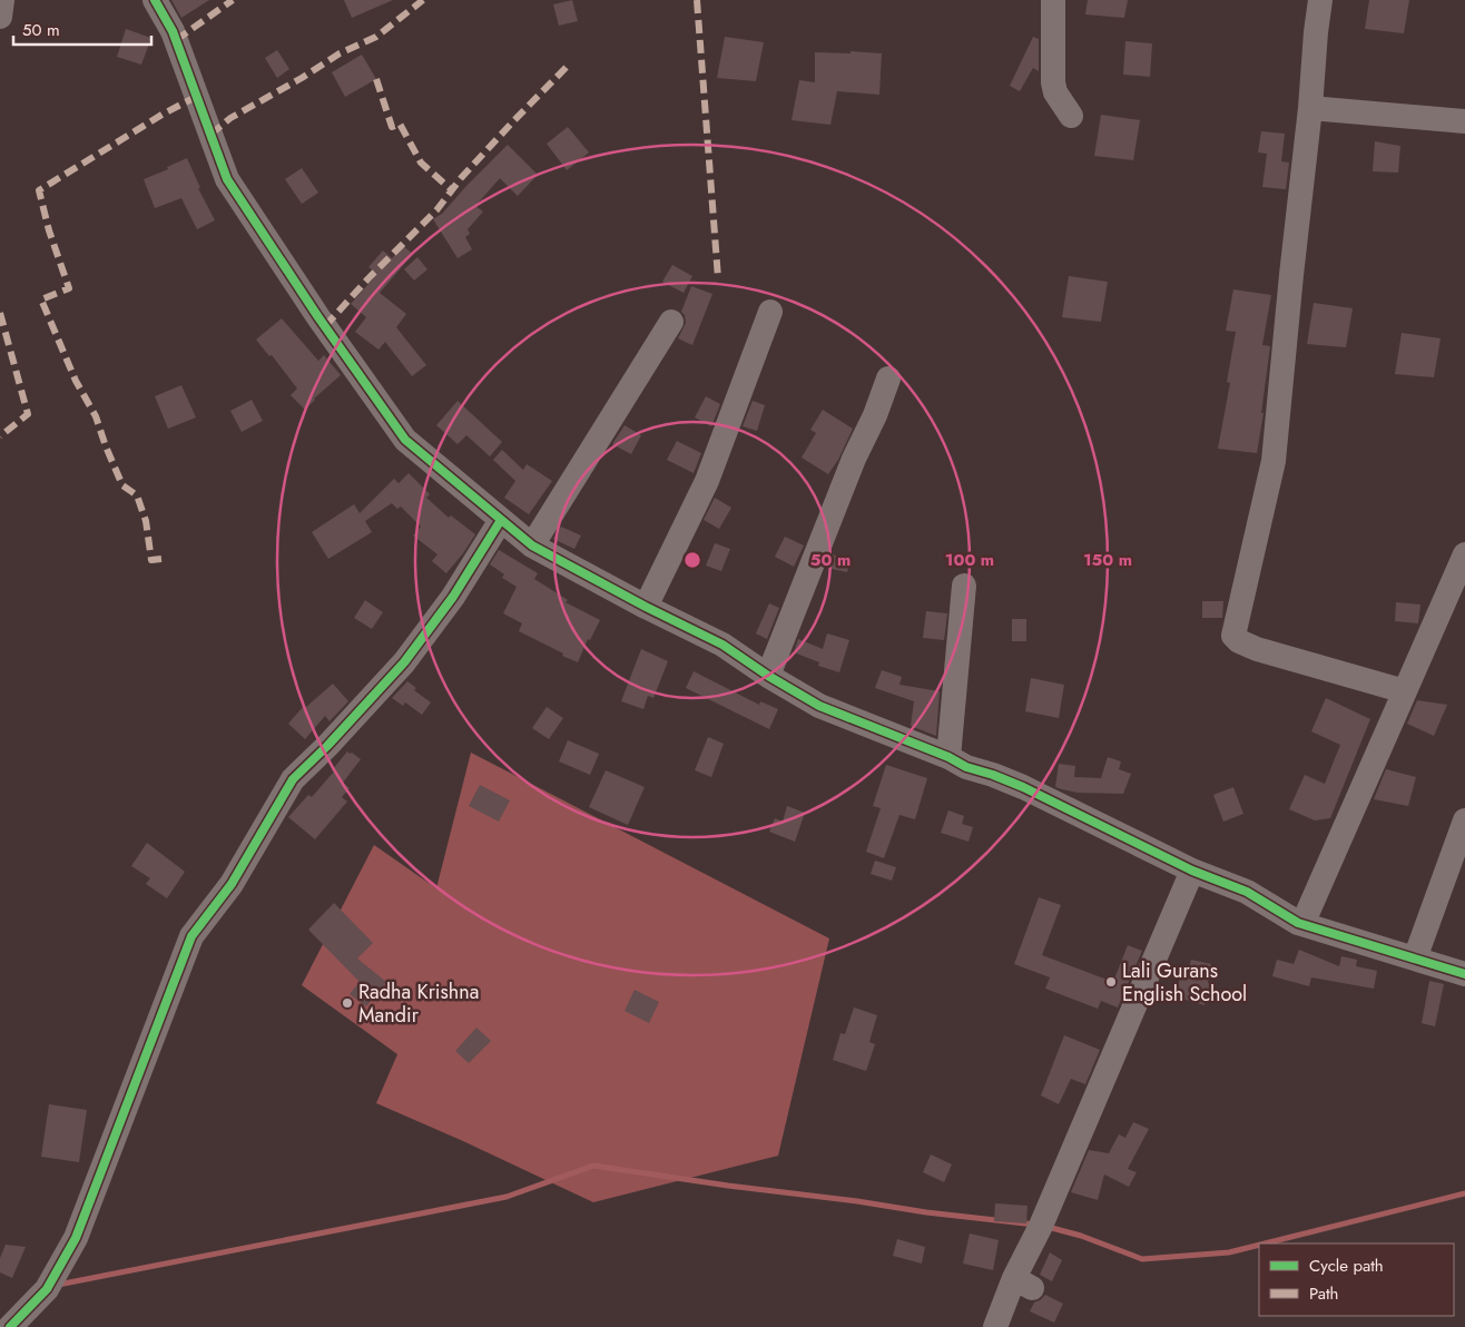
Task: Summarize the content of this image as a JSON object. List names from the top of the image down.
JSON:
{
  "places": ["Lali Gurans English School", "Radha Krishna Mandir"],
  "legend": ["Cycle path", "Path"],
  "scale_bar": "50 m",
  "rings": ["50 m", "100 m", "150 m"]
}
